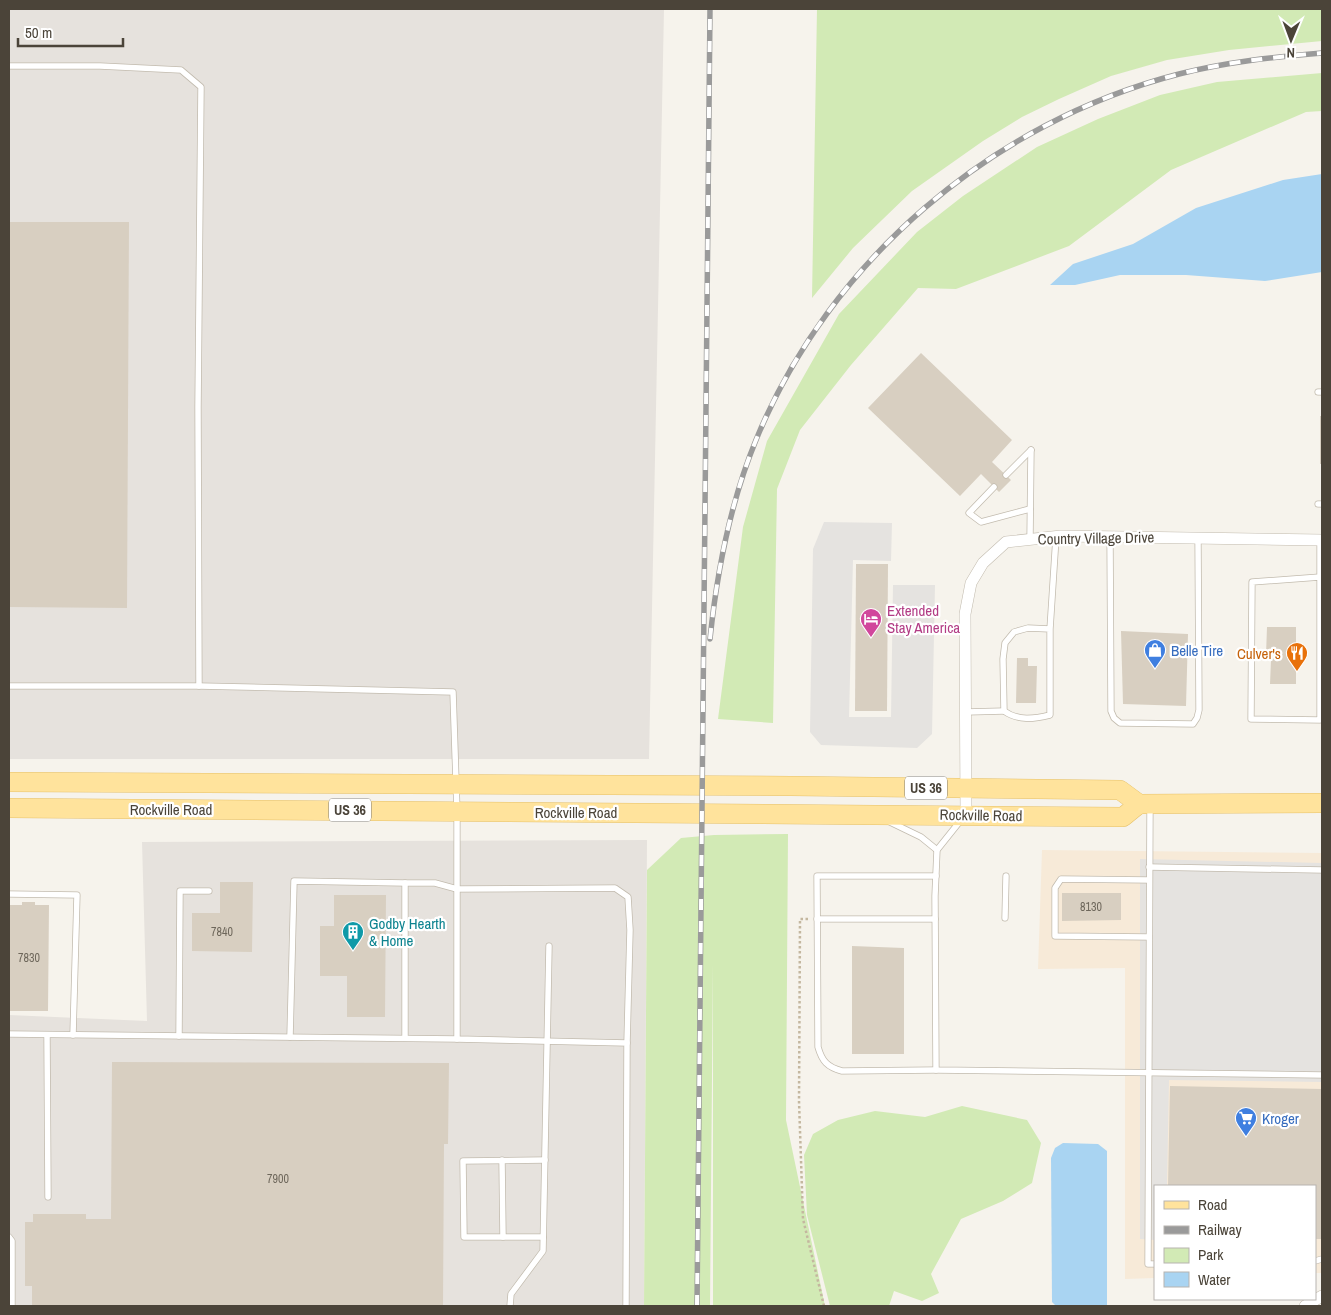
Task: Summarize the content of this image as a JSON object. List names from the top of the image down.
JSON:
{
  "streets": {
    "main road": ["US 36", "Rockville Road"],
    "street": ["Country Village Drive"]
  },
  "crossings": [
    ["Country Village Drive", "Rockville Road"]
  ],
  "places": {
    "hotel": ["Extended Stay America"],
    "shop": ["Belle Tire"],
    "restaurant": ["Culver's"],
    "building": ["Godby Hearth & Home"],
    "supermarket": ["Kroger"]
  },
  "house_numbers": [
    "8130",
    "7840",
    "7830",
    "7900"
  ],
  "legend": [
    "Road",
    "Railway",
    "Park",
    "Water"
  ],
  "scale_bar": "50 m",
  "north": "bottom"
}
